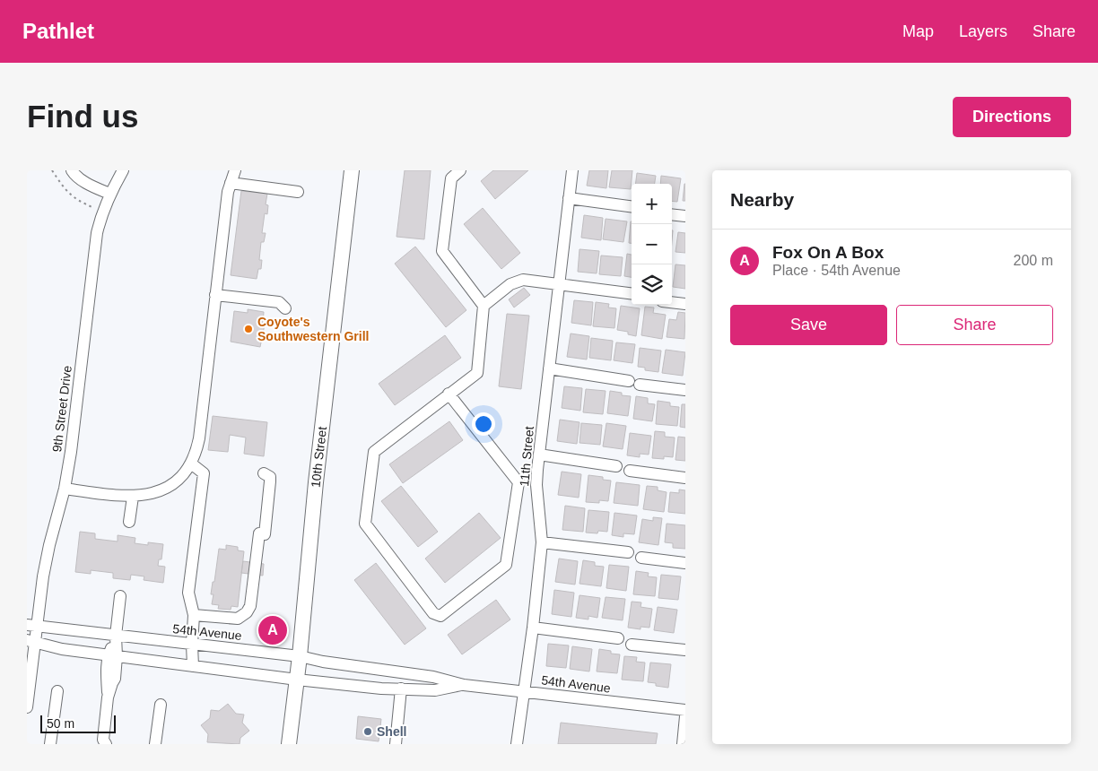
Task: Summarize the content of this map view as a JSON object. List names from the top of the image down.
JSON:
{
  "streets": {
    "main road": ["10th Street"],
    "street": ["9th Street Drive", "11th Street", "54th Avenue"]
  },
  "crossings": [
    ["9th Street Drive", "54th Avenue"],
    ["11th Street", "54th Avenue"],
    ["10th Street", "54th Avenue"]
  ],
  "places": ["Coyote's Southwestern Grill", "Shell"],
  "scale_bar": "50 m",
  "page": {
    "header": "Pathlet",
    "nav": ["Map", "Layers", "Share"],
    "buttons": [
      "Directions",
      ["Save", "Share"]
    ],
    "title": "Find us",
    "heading": "Nearby",
    "map_buttons": ["+", "−"],
    "list": [
      {
        "mark": "A",
        "name": "Fox On A Box",
        "note": "Place · 54th Avenue",
        "value": "200 m"
      }
    ],
    "pins": "A",
    "scale": "50 m"
  }
}
